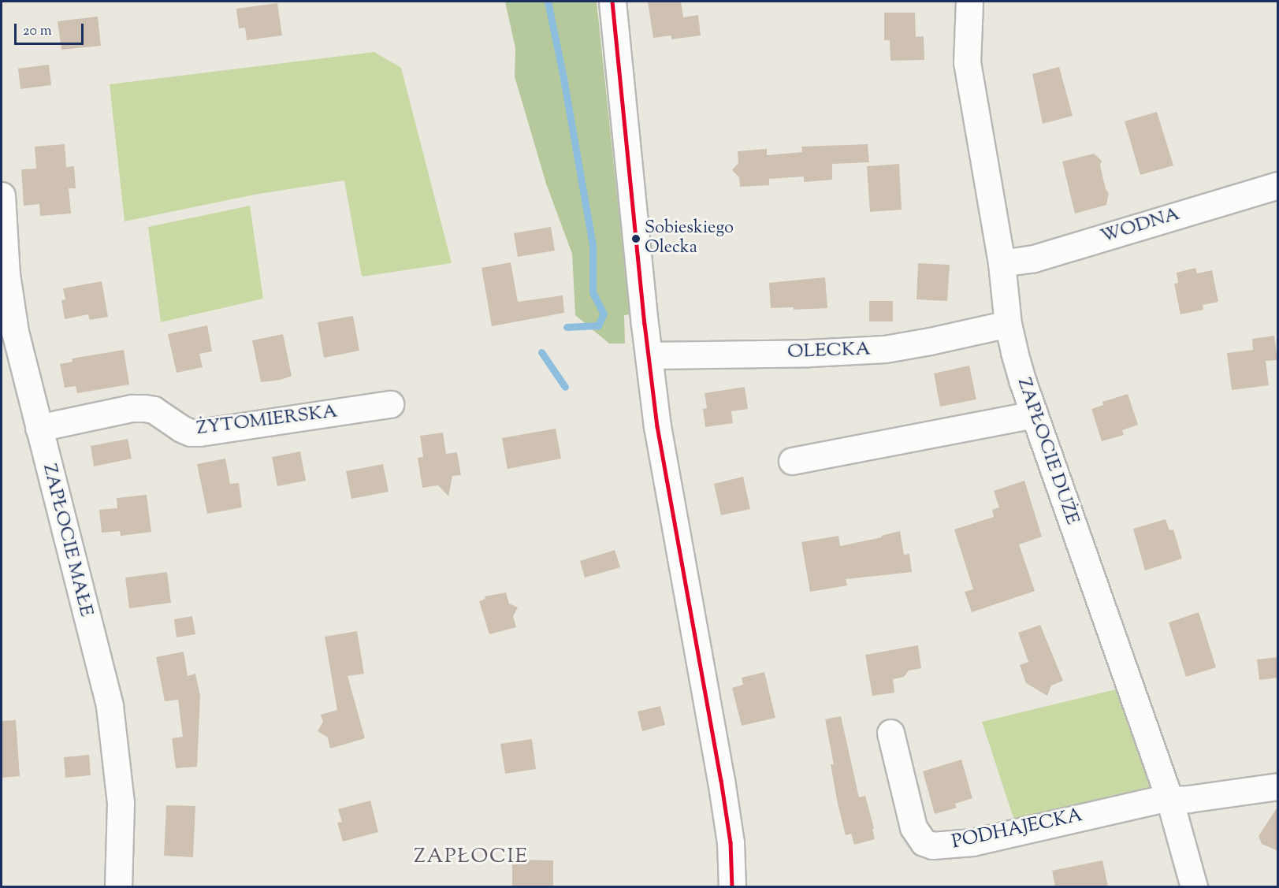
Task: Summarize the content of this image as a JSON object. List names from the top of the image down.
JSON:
{
  "streets": {
    "street": [
      "WODNA",
      "OLECKA",
      "ŻYTOMIERSKA",
      "ZAPŁOCIE DUŻE",
      "ZAPŁOCIE MAŁE",
      "PODHAJECKA"
    ]
  },
  "crossings": [
    ["WODNA", "ZAPŁOCIE DUŻE"],
    ["OLECKA", "ZAPŁOCIE DUŻE"],
    ["ŻYTOMIERSKA", "ZAPŁOCIE MAŁE"],
    ["ZAPŁOCIE DUŻE", "PODHAJECKA"]
  ],
  "districts": ["ZAPŁOCIE"],
  "places": ["Sobieskiego Olecka"],
  "scale_bar": "20 m"
}
